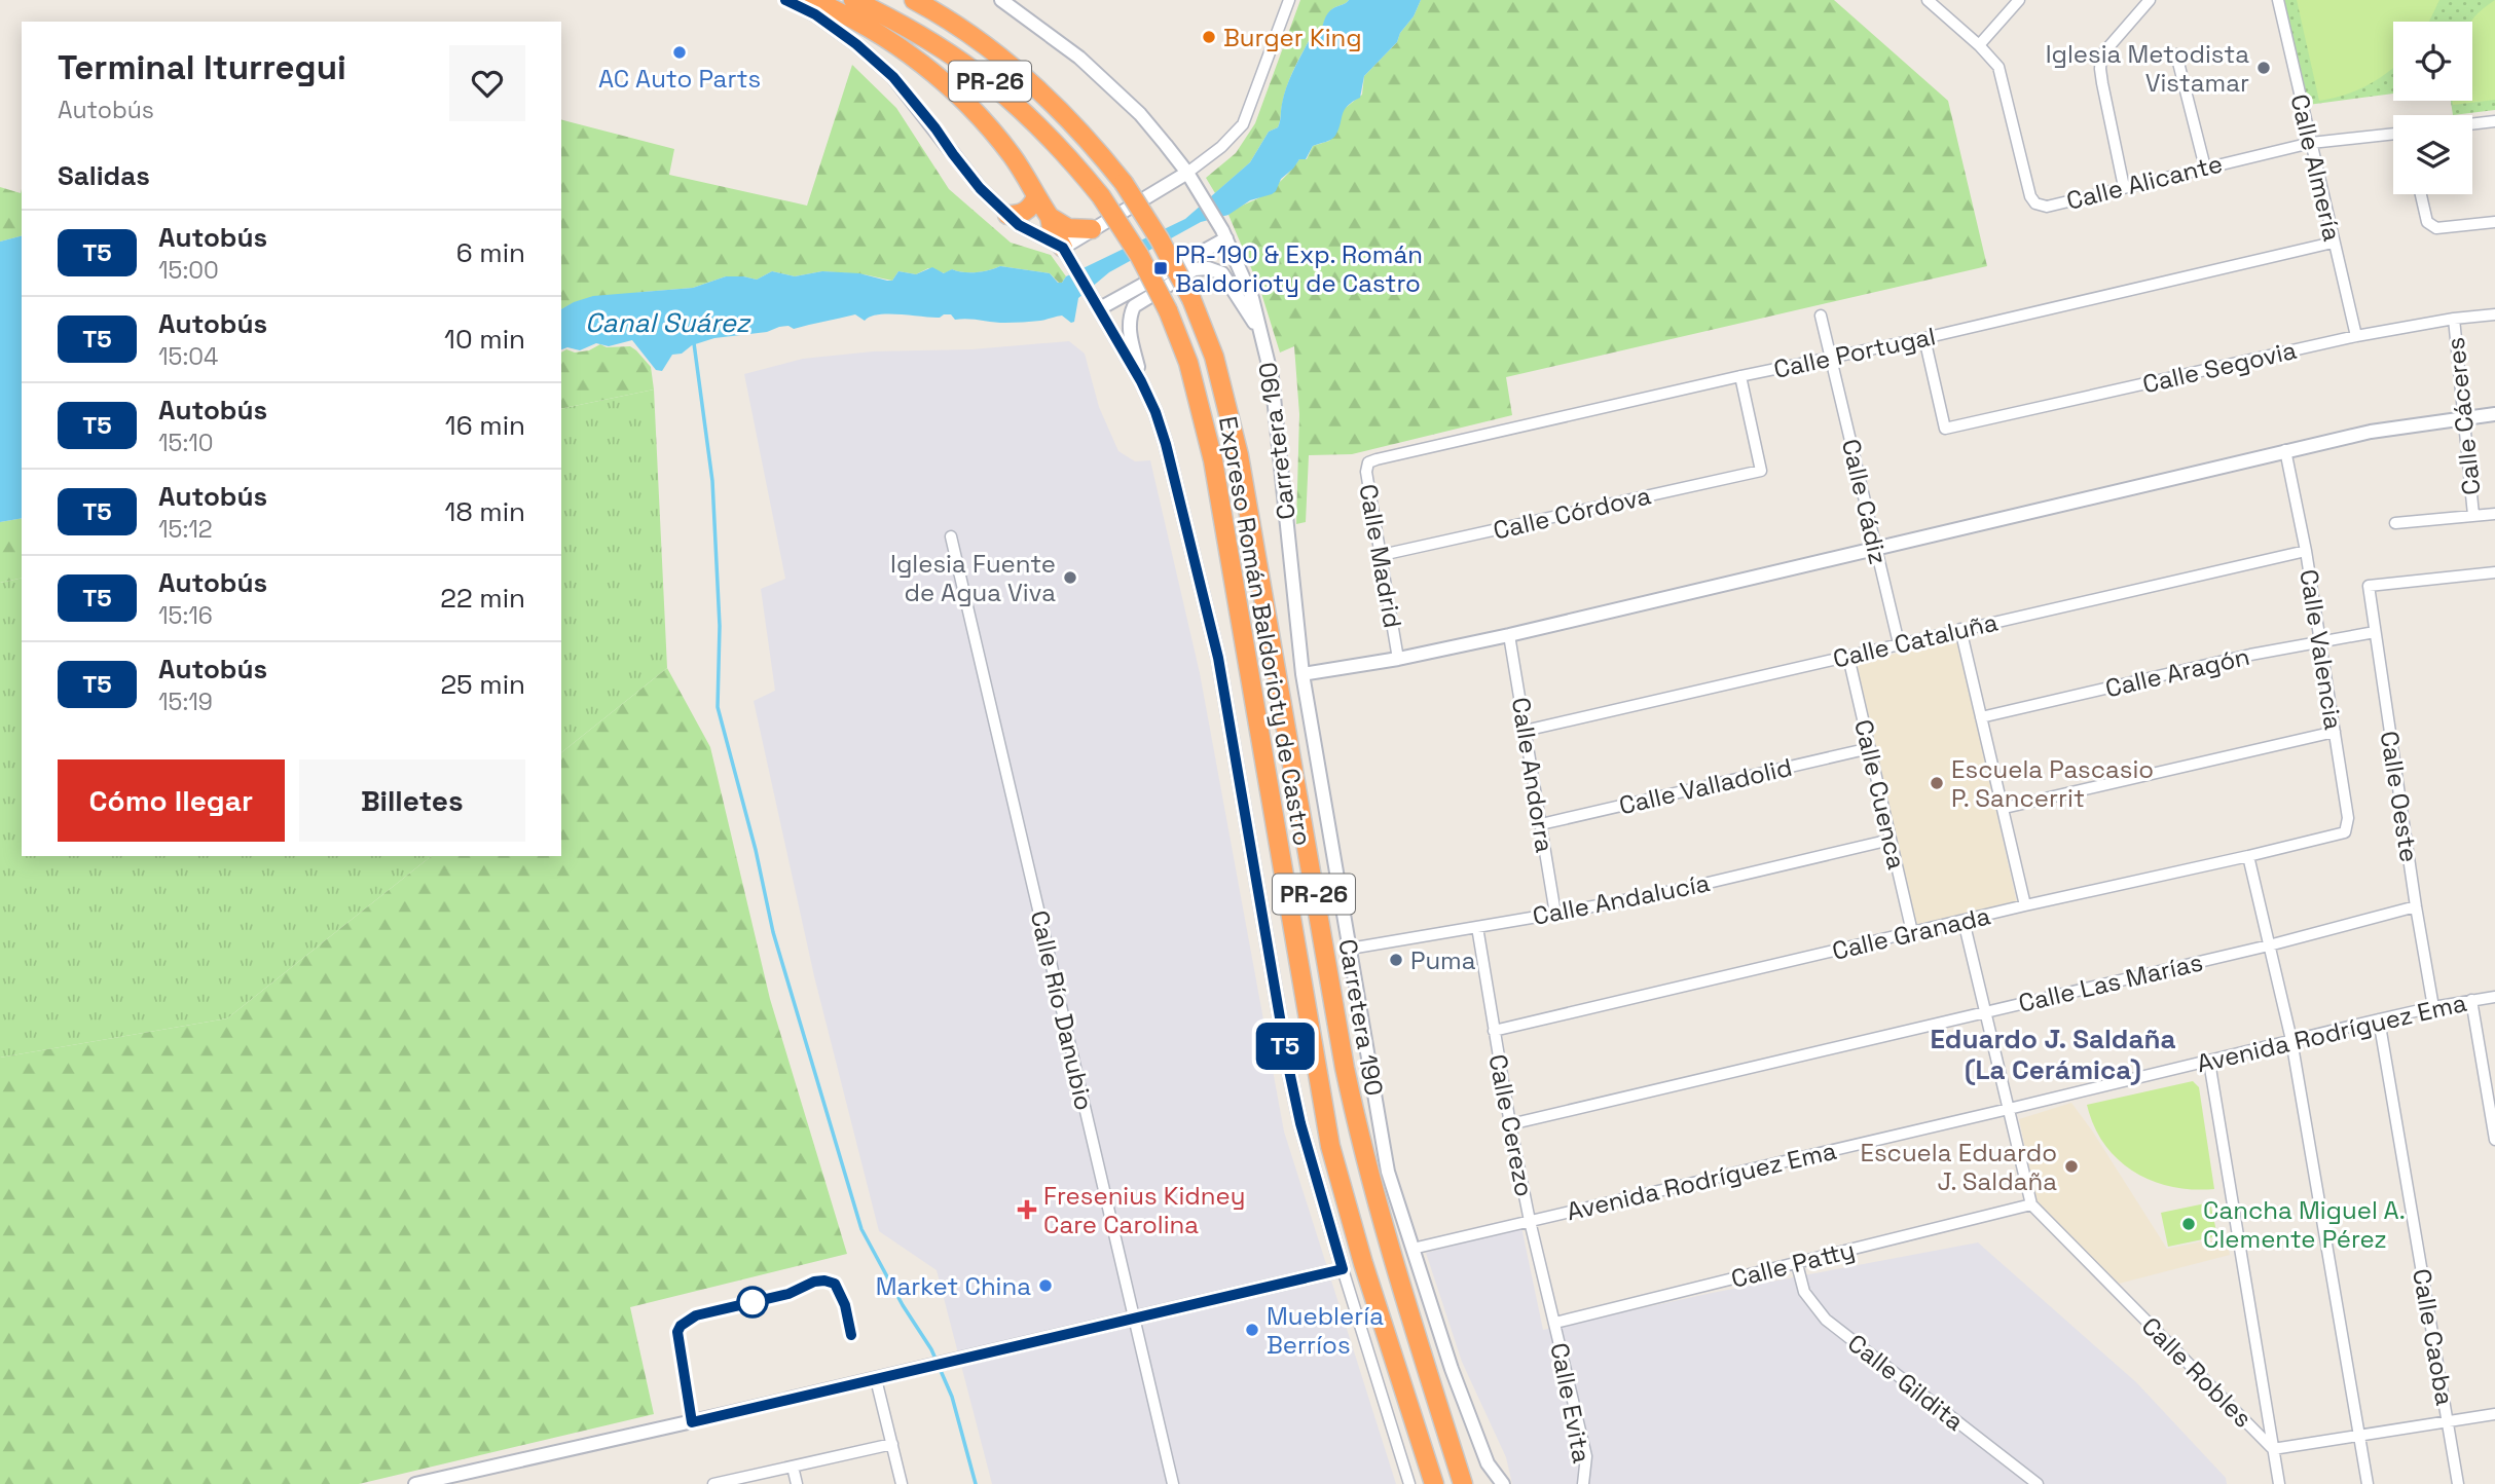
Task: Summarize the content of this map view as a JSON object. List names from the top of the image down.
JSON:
{
  "streets": {
    "highway": ["PR-26", "Expreso Román Baldorioty de Castro"],
    "street": [
      "Calle Almería",
      "Calle Alicante",
      "Calle Portugal",
      "Calle Segovia",
      "Calle Cáceres",
      "Carretera 190",
      "Calle Cádiz",
      "Calle Córdova",
      "Calle Madrid",
      "Calle Cataluña",
      "Calle Valencia",
      "Calle Aragón",
      "Calle Andorra",
      "Calle Valladolid",
      "Calle Cuenca",
      "Calle Oeste",
      "Calle Andalucía",
      "Calle Granada",
      "Calle Las Marías",
      "Calle Río Danubio",
      "Avenida Rodríguez Ema",
      "Calle Cerezo",
      "Calle Patty",
      "Calle Caoba",
      "Calle Robles",
      "Calle Gildita",
      "Calle Evita"
    ]
  },
  "crossings": [
    ["Calle Almería", "Calle Alicante"],
    ["Calle Almería", "Calle Portugal"],
    ["Calle Almería", "Calle Segovia"],
    ["Calle Portugal", "Calle Segovia"],
    ["Calle Portugal", "Calle Cádiz"],
    ["Calle Portugal", "Calle Córdova"],
    ["Calle Portugal", "Calle Madrid"],
    ["Calle Segovia", "Calle Cáceres"],
    ["Carretera 190", "Calle Andalucía"],
    ["Carretera 190", "Avenida Rodríguez Ema"],
    ["Calle Cádiz", "Calle Cataluña"],
    ["Calle Córdova", "Calle Madrid"],
    ["Calle Cataluña", "Calle Valencia"],
    ["Calle Cataluña", "Calle Andorra"],
    ["Calle Cataluña", "Calle Cuenca"],
    ["Calle Valencia", "Calle Aragón"],
    ["Calle Valencia", "Calle Granada"],
    ["Calle Aragón", "Calle Oeste"],
    ["Calle Andorra", "Calle Valladolid"],
    ["Calle Andorra", "Calle Andalucía"],
    ["Calle Valladolid", "Calle Cuenca"],
    ["Calle Cuenca", "Calle Andalucía"],
    ["Calle Cuenca", "Calle Granada"],
    ["Calle Oeste", "Calle Las Marías"],
    ["Calle Oeste", "Avenida Rodríguez Ema"],
    ["Calle Andalucía", "Calle Cerezo"],
    ["Calle Granada", "Calle Cerezo"],
    ["Calle Las Marías", "Calle Cerezo"],
    ["Avenida Rodríguez Ema", "Calle Cerezo"],
    ["Avenida Rodríguez Ema", "Calle Caoba"],
    ["Calle Cerezo", "Calle Patty"],
    ["Calle Cerezo", "Calle Evita"],
    ["Calle Patty", "Calle Robles"],
    ["Calle Patty", "Calle Gildita"],
    ["Calle Patty", "Calle Evita"],
    ["Calle Caoba", "Calle Robles"]
  ],
  "districts": ["Eduardo J. Saldaña (La Cerámica)"],
  "water": ["Canal Suárez"],
  "places": {
    "other": [
      "Burger King",
      "AC Auto Parts",
      "Iglesia Metodista Vistamar",
      "Iglesia Fuente de Agua Viva",
      "Escuela Pascasio P. Sancerrit",
      "Puma",
      "Escuela Eduardo J. Saldaña",
      "Cancha Miguel A. Clemente Pérez",
      "Market China",
      "Mueblería Berríos"
    ],
    "transit": ["PR-190 & Exp. Román Baldorioty de Castro"],
    "health": ["Fresenius Kidney Care Carolina"]
  },
  "lines": ["bus line T5"],
  "page": {
    "on_map": "T5",
    "heading": [
      ["Terminal Iturregui", "Autobús"],
      "Salidas"
    ],
    "list": [
      {
        "mark": "T5",
        "name": "Autobús",
        "note": "15:00",
        "value": "6 min"
      },
      {
        "mark": "T5",
        "name": "Autobús",
        "note": "15:04",
        "value": "10 min"
      },
      {
        "mark": "T5",
        "name": "Autobús",
        "note": "15:10",
        "value": "16 min"
      },
      {
        "mark": "T5",
        "name": "Autobús",
        "note": "15:12",
        "value": "18 min"
      },
      {
        "mark": "T5",
        "name": "Autobús",
        "note": "15:16",
        "value": "22 min"
      },
      {
        "mark": "T5",
        "name": "Autobús",
        "note": "15:19",
        "value": "25 min"
      }
    ],
    "buttons": ["Cómo llegar", "Billetes"]
  }
}
